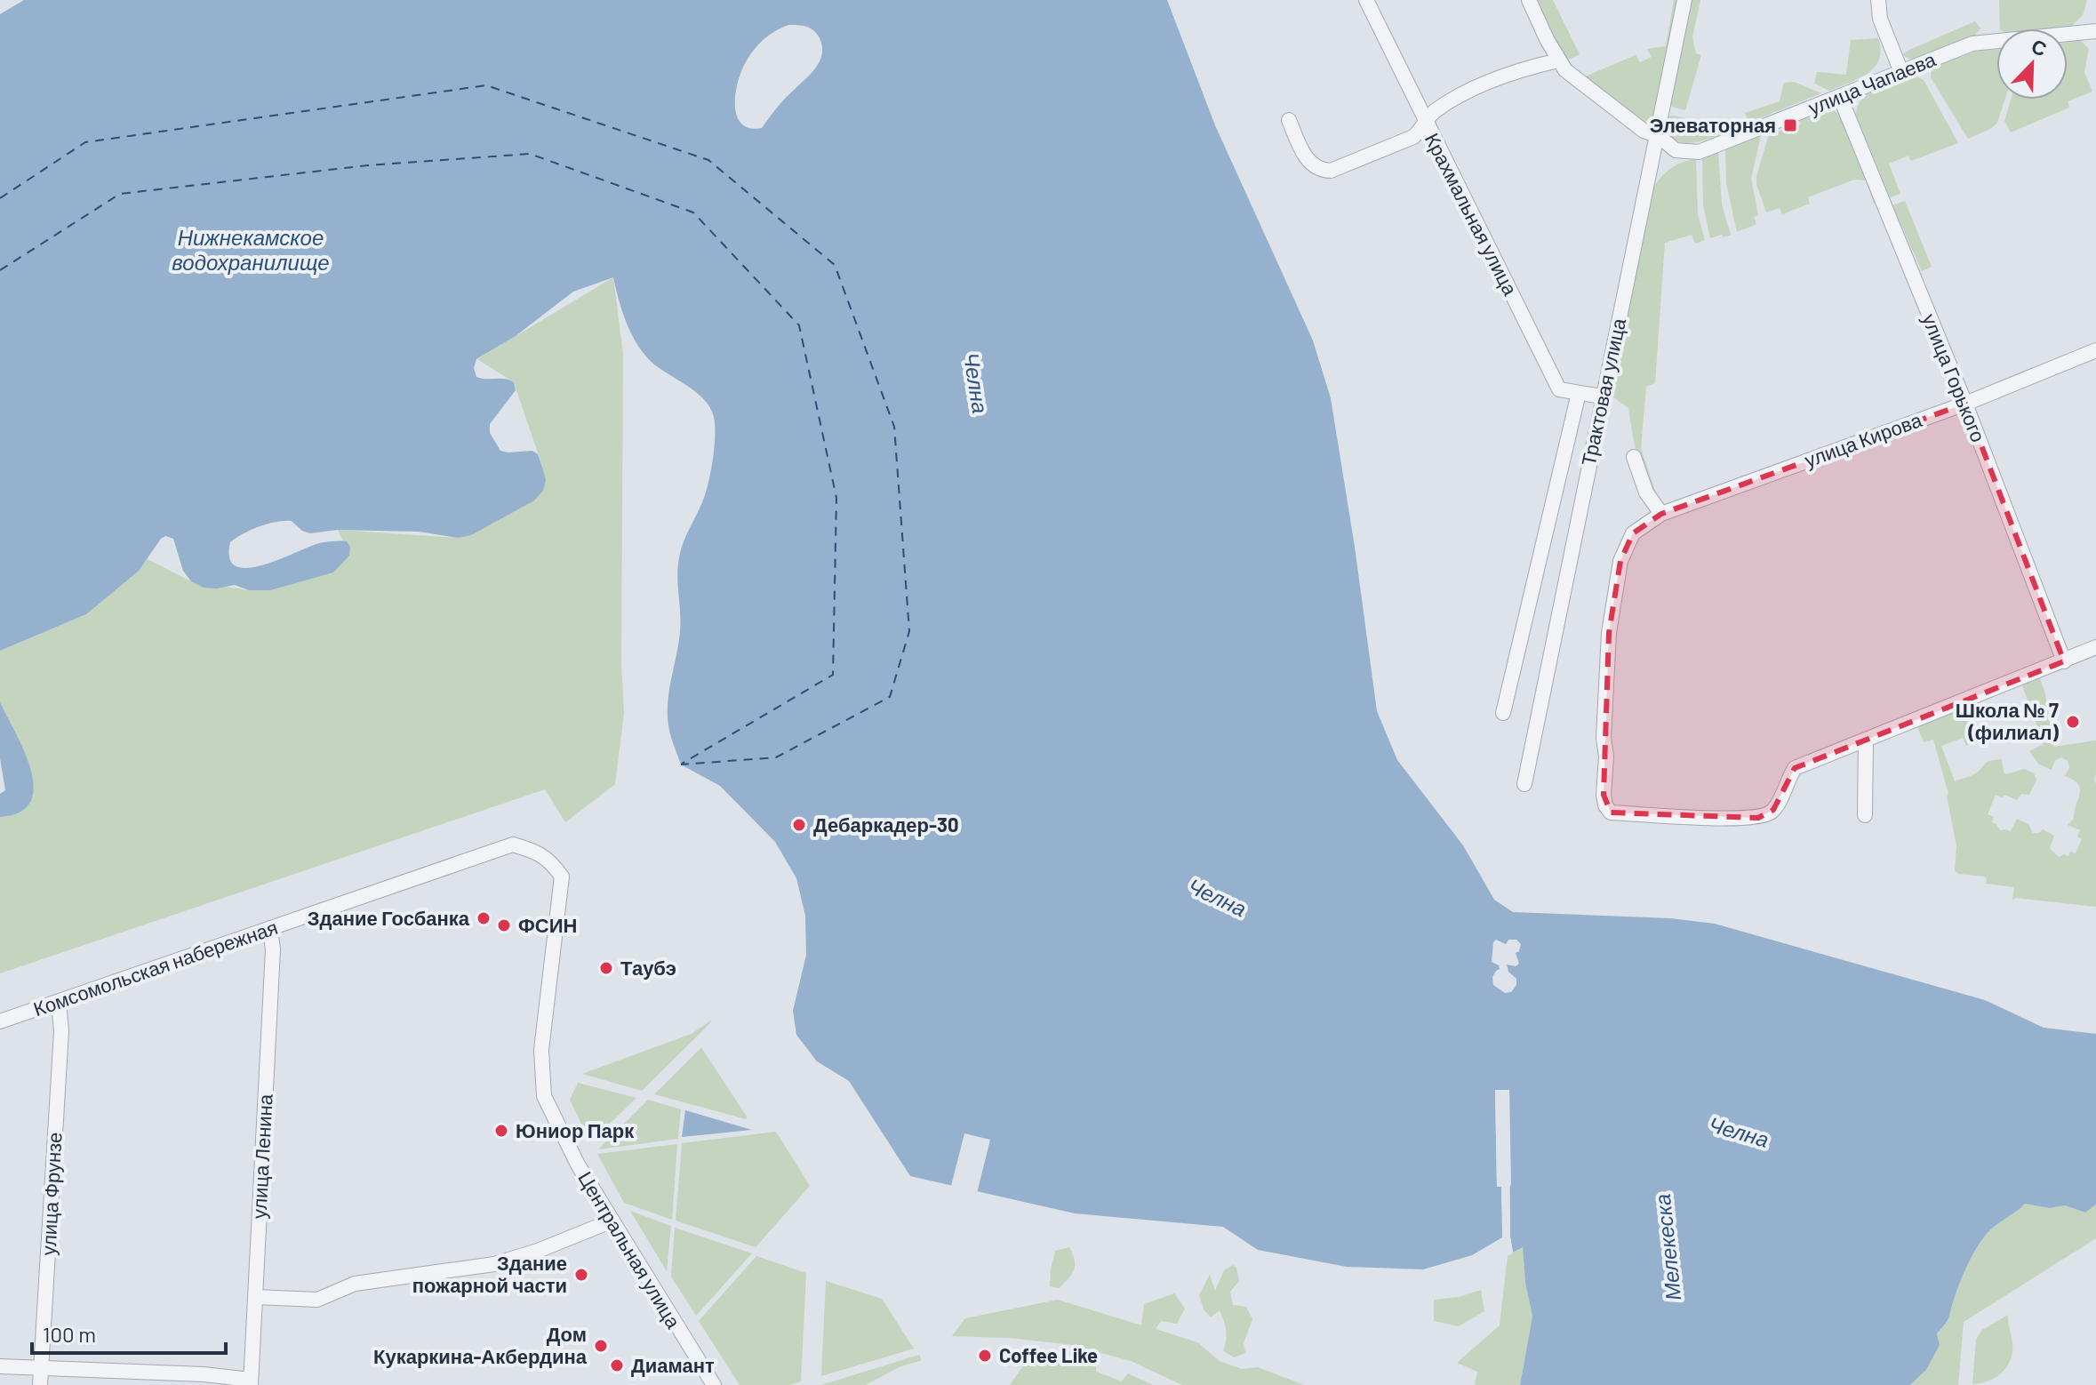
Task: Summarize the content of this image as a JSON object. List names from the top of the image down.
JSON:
{
  "streets": {
    "street": [
      "улица Чапаева",
      "Крахмальная улица",
      "улица Горького",
      "Трактовая улица",
      "улица Кирова",
      "Комсомольская набережная",
      "улица Ленина",
      "улица Фрунзе",
      "Центральная улица"
    ]
  },
  "crossings": [
    ["улица Чапаева", "улица Горького"],
    ["улица Чапаева", "Трактовая улица"],
    ["Крахмальная улица", "Трактовая улица"],
    ["улица Горького", "улица Кирова"],
    ["Комсомольская набережная", "улица Ленина"],
    ["Комсомольская набережная", "улица Фрунзе"],
    ["Комсомольская набережная", "Центральная улица"]
  ],
  "water": ["Нижнекамское водохранилище", "Челна", "Мелекеска"],
  "places": {
    "transit": ["Элеваторная"],
    "other": [
      "Школа № 7 (филиал)",
      "Дебаркадер-30",
      "Здание Госбанка",
      "ФСИН",
      "Таубэ",
      "Юниор Парк",
      "Здание пожарной части",
      "Дом Кукаркина-Акбердина",
      "Coffee Like",
      "Диамант"
    ]
  },
  "scale_bar": "100 m",
  "north": "top right"
}
